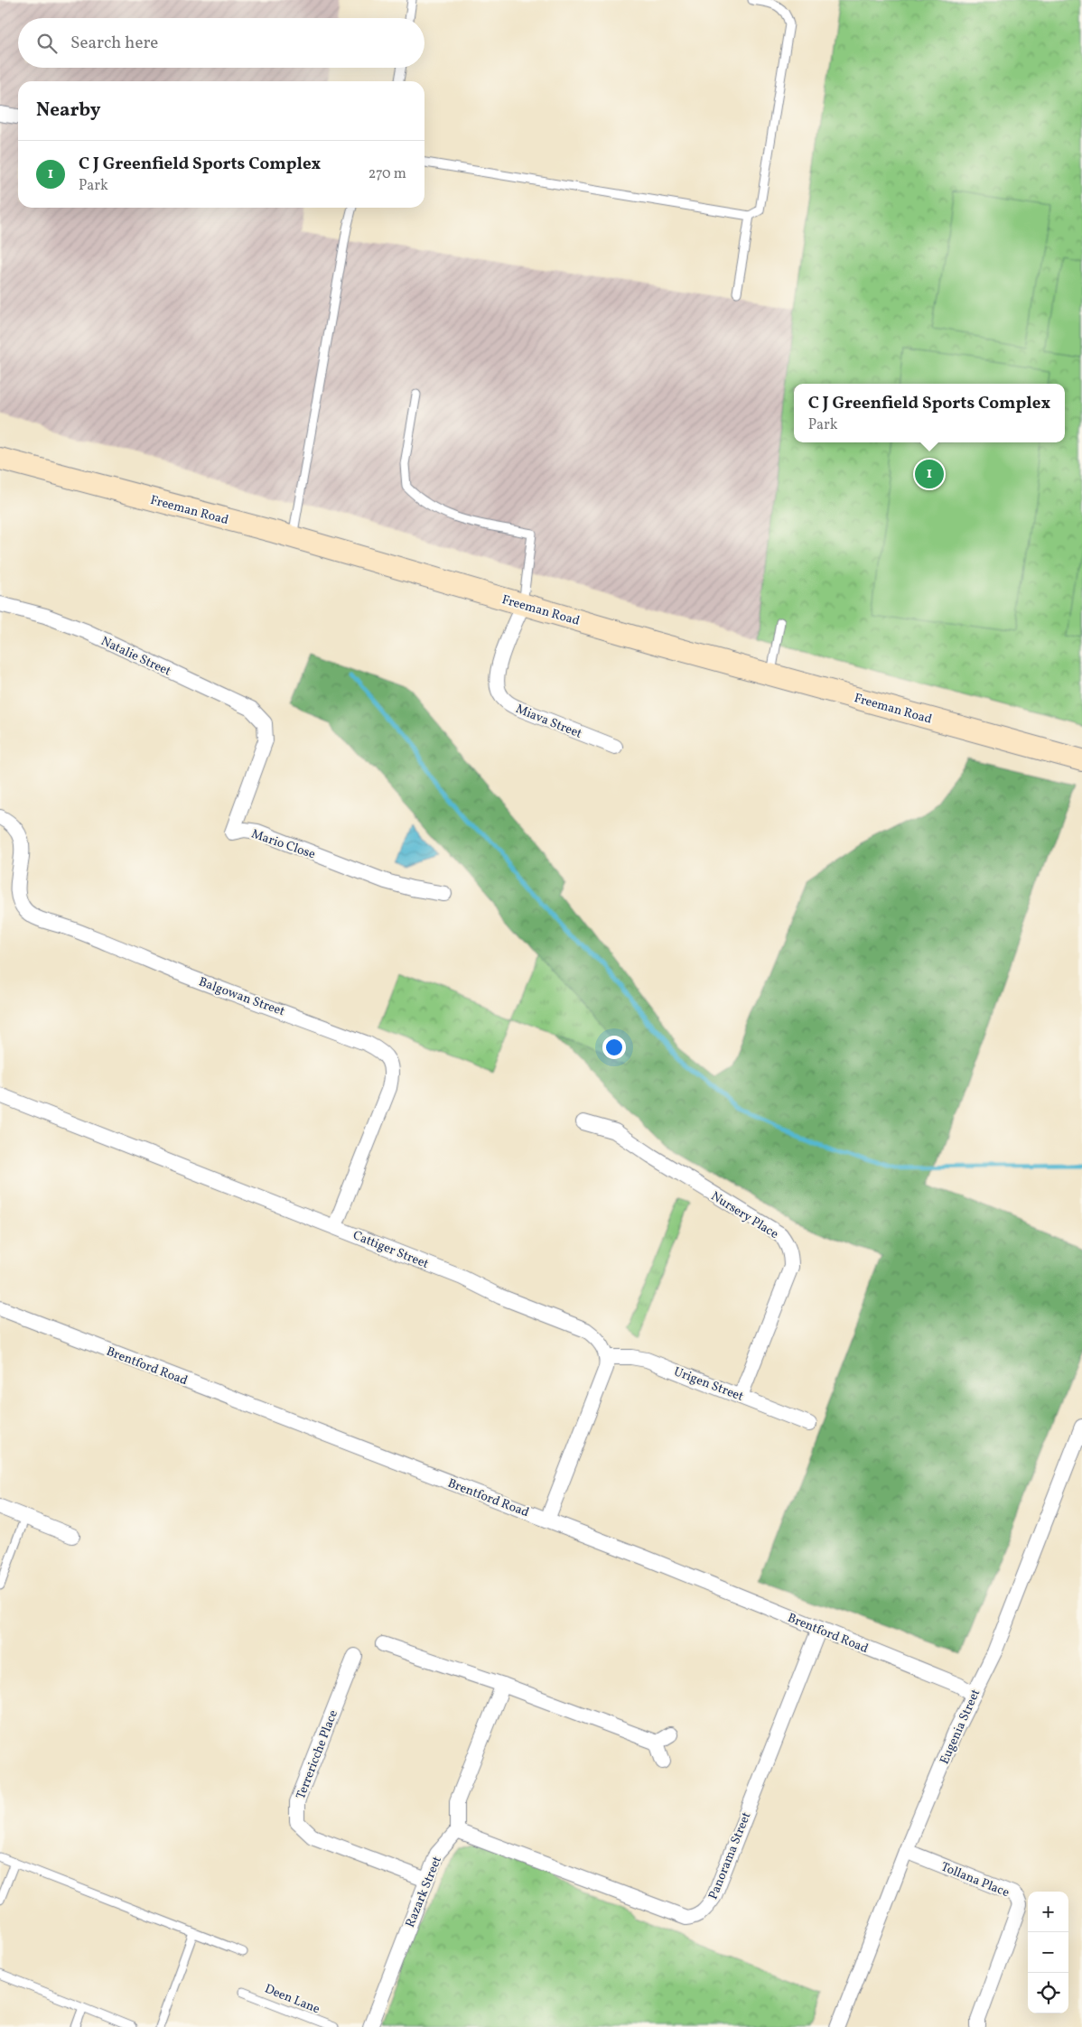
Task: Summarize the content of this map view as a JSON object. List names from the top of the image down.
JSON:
{
  "streets": {
    "street": [
      "Freeman Road",
      "Natalie Street",
      "Miava Street",
      "Mario Close",
      "Balgowan Street",
      "Nursery Place",
      "Cattiger Street",
      "Brentford Road",
      "Urigen Street",
      "Eugenia Street",
      "Terrericche Place",
      "Panorama Street",
      "Tollana Place",
      "Razark Street"
    ],
    "lane": ["Deen Lane"]
  },
  "crossings": [
    ["Freeman Road", "Miava Street"],
    ["Natalie Street", "Mario Close"],
    ["Balgowan Street", "Cattiger Street"],
    ["Nursery Place", "Urigen Street"],
    ["Cattiger Street", "Urigen Street"],
    ["Brentford Road", "Eugenia Street"],
    ["Brentford Road", "Panorama Street"],
    ["Eugenia Street", "Tollana Place"],
    ["Terrericche Place", "Razark Street"],
    ["Panorama Street", "Razark Street"]
  ],
  "page": {
    "search": "Search here",
    "heading": "Nearby",
    "list": [
      {
        "mark": "1",
        "name": "C J Greenfield Sports Complex",
        "note": "Park",
        "value": "270 m"
      }
    ],
    "popup": ["C J Greenfield Sports Complex", "Park"],
    "pins": "1",
    "map_buttons": ["+", "−"]
  }
}
